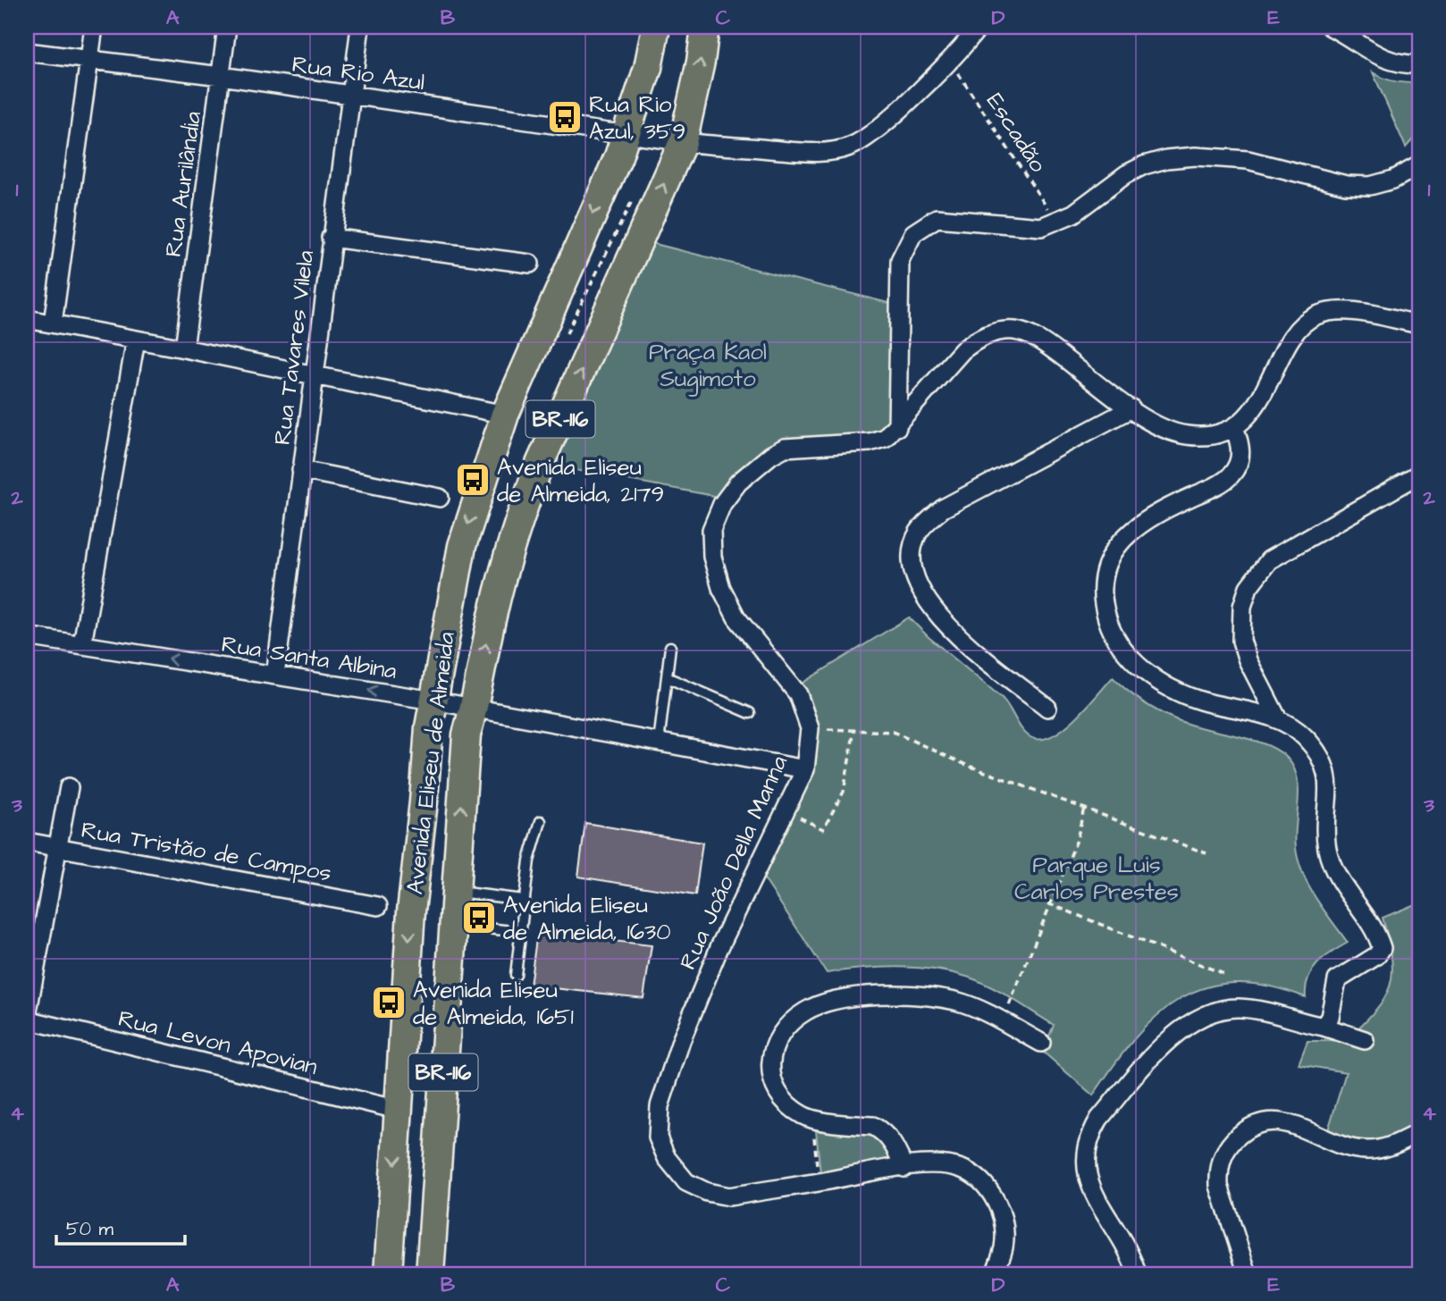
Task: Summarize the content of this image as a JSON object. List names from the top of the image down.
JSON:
{
  "streets": {
    "main road": ["BR-116", "Avenida Eliseu de Almeida"],
    "street": [
      "Rua Rio Azul",
      "Rua Aurilândia",
      "Rua Tavares Vilela",
      "Rua Santa Albina",
      "Rua Tristão de Campos",
      "Rua João Della Manna",
      "Rua Levon Apovian"
    ],
    "path": ["Escadão"]
  },
  "crossings": [
    ["Rua Rio Azul", "Escadão"],
    ["Rua Rio Azul", "Rua Aurilândia"],
    ["Rua Rio Azul", "Rua Tavares Vilela"],
    ["Rua Rio Azul", "Avenida Eliseu de Almeida"],
    ["Rua Tavares Vilela", "Rua Santa Albina"],
    ["Rua Santa Albina", "Avenida Eliseu de Almeida"],
    ["Rua Santa Albina", "Rua João Della Manna"],
    ["Avenida Eliseu de Almeida", "Rua Levon Apovian"]
  ],
  "one_way": ["Rua Santa Albina"],
  "parks": ["Praça Kaol Sugimoto", "Parque Luis Carlos Prestes"],
  "places": {
    "bus stop": [
      "Rua Rio Azul, 359",
      "Avenida Eliseu de Almeida, 2179",
      "Avenida Eliseu de Almeida, 1630",
      "Avenida Eliseu de Almeida, 1651"
    ]
  },
  "scale_bar": "50 m",
  "grid": {
    "columns": [
      "A",
      "B",
      "C",
      "D",
      "E"
    ],
    "rows": [
      "1",
      "2",
      "3",
      "4"
    ]
  }
}
